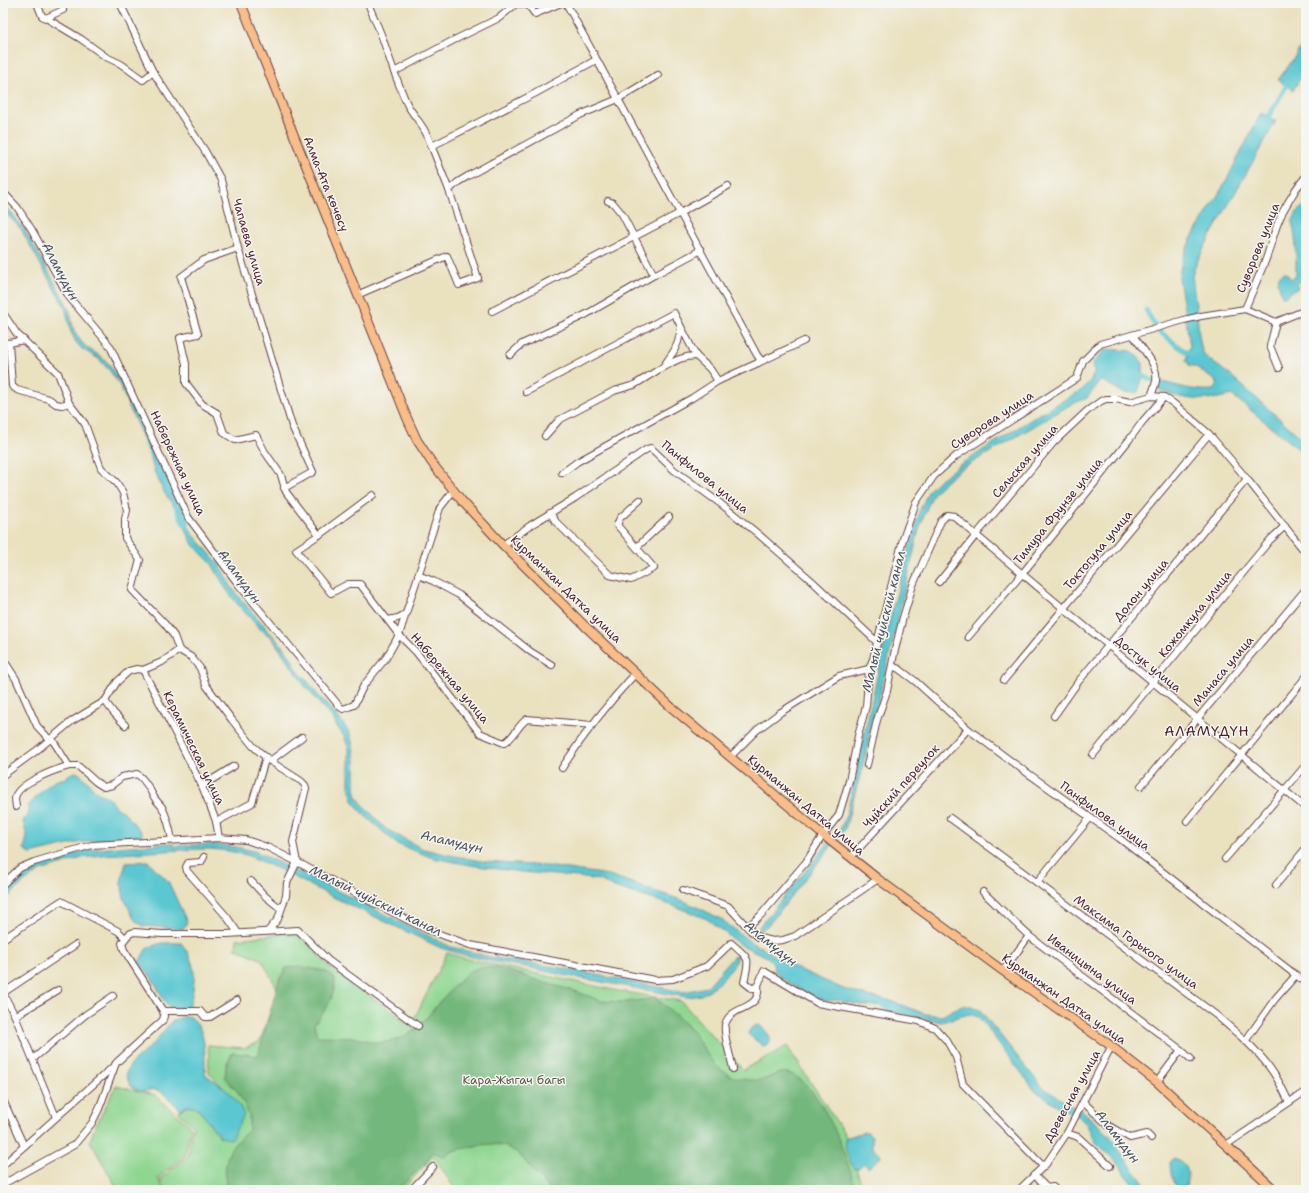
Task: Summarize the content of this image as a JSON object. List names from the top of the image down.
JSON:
{
  "streets": {
    "main road": ["Алма-Ата көчөсү", "Курманжан Датка улица"],
    "street": [
      "Чапаева улица",
      "Суворова улица",
      "Сельская улица",
      "Набережная улица",
      "Панфилова улица",
      "Тимура Фрунзе улица",
      "Токтогула улица",
      "Долон улица",
      "Кожомкула улица",
      "Достук улица",
      "Манаса улица",
      "Керамическая улица",
      "Чуйский переулок",
      "Максима Горького улица",
      "Иваницына улица",
      "Древесная улица"
    ]
  },
  "crossings": [
    ["Алма-Ата көчөсү", "Курманжан Датка улица"],
    ["Суворова улица", "Панфилова улица"],
    ["Суворова улица", "Курманжан Датка улица"],
    ["Сельская улица", "Достук улица"],
    ["Набережная улица", "Курманжан Датка улица"],
    ["Панфилова улица", "Курманжан Датка улица"],
    ["Панфилова улица", "Достук улица"],
    ["Панфилова улица", "Чуйский переулок"],
    ["Тимура Фрунзе улица", "Достук улица"],
    ["Токтогула улица", "Достук улица"],
    ["Курманжан Датка улица", "Чуйский переулок"],
    ["Курманжан Датка улица", "Древесная улица"],
    ["Долон улица", "Достук улица"],
    ["Кожомкула улица", "Достук улица"],
    ["Достук улица", "Манаса улица"]
  ],
  "districts": ["АЛАМҮДҮН"],
  "water": ["Аламүдүн", "Малый чуйский канал"],
  "parks": ["Кара-Жыгач багы"]
}
